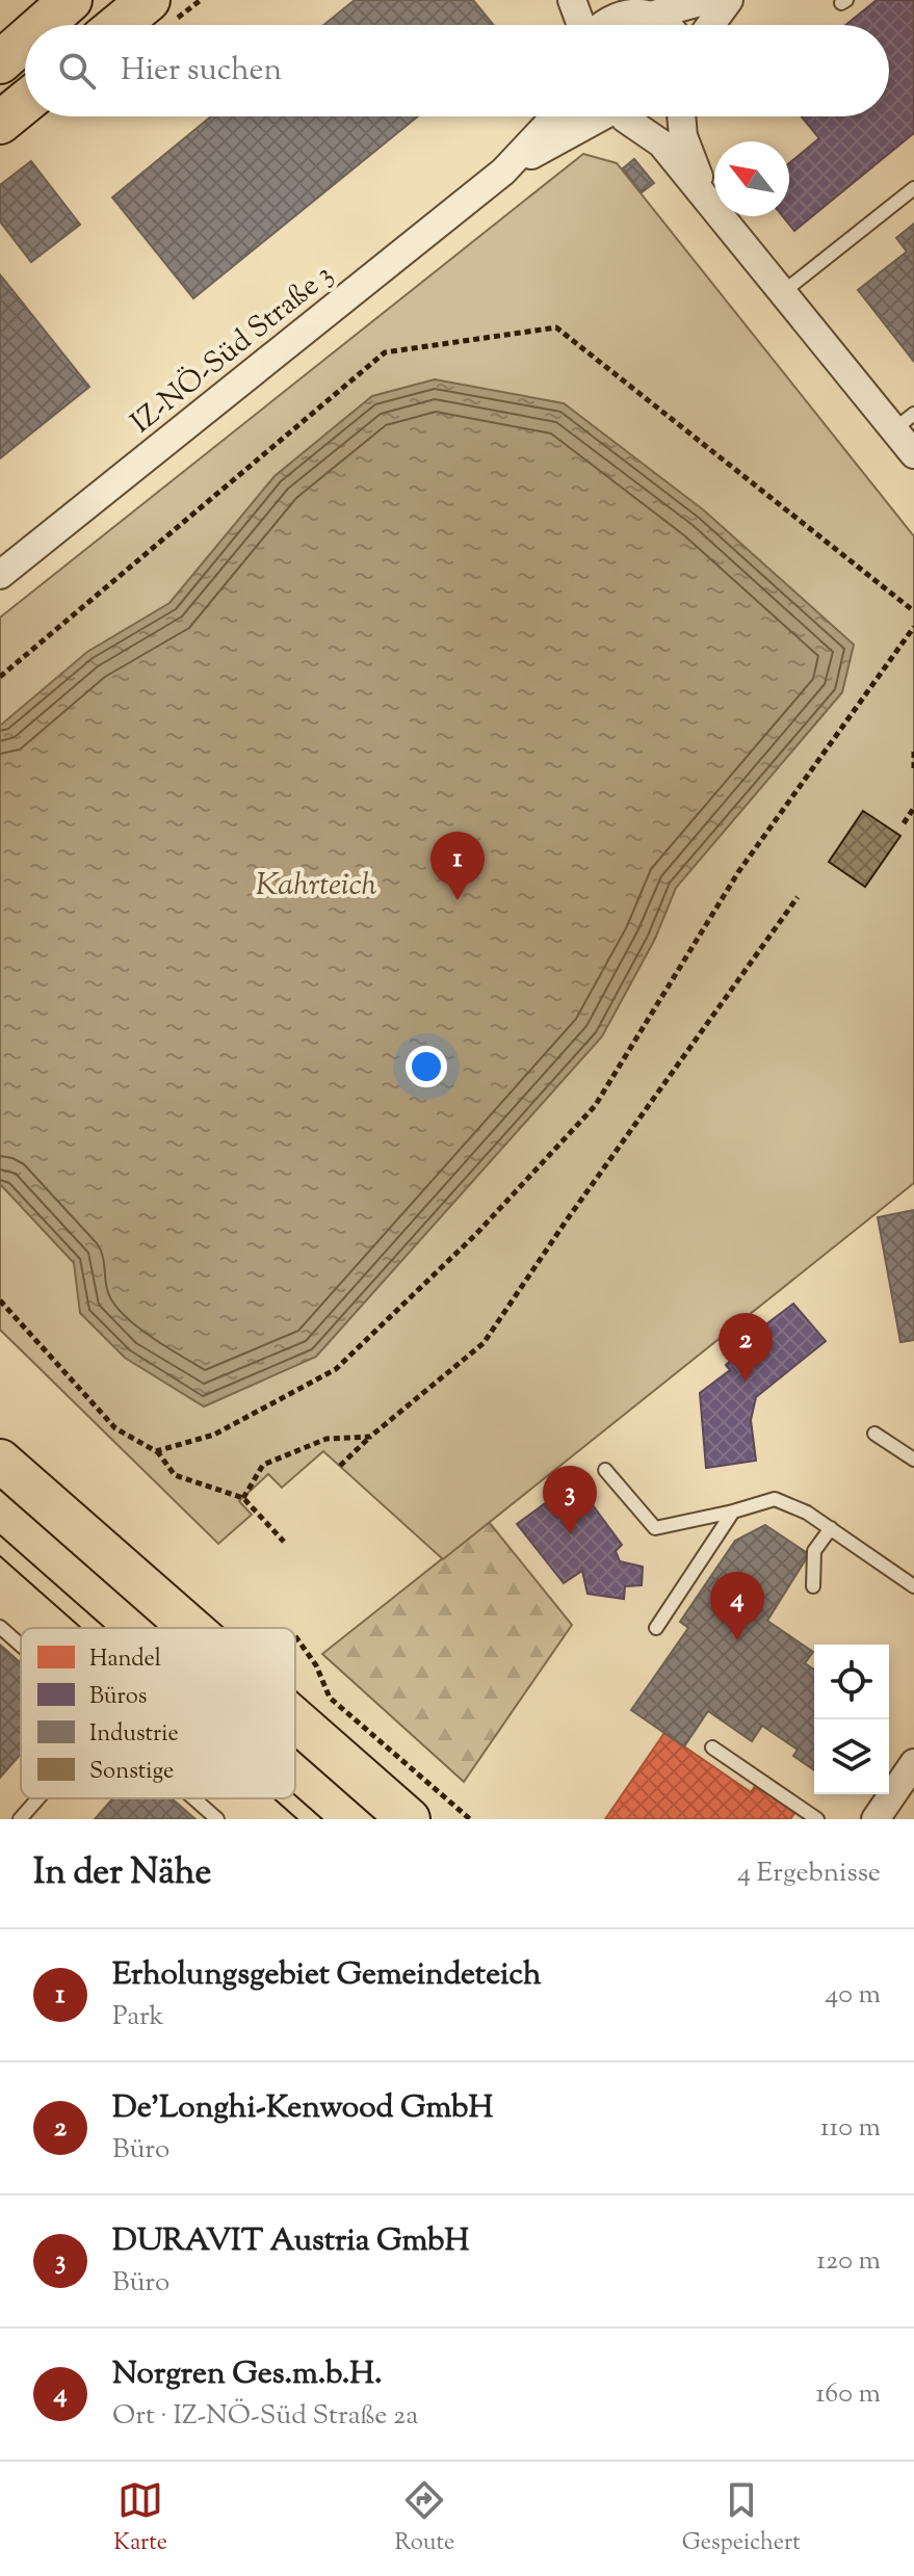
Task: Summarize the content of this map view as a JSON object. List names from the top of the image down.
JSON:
{
  "streets": {
    "street": ["IZ-NÖ-Süd Straße 3"]
  },
  "water": ["Kahrteich"],
  "legend": [
    "Handel",
    "Büros",
    "Industrie",
    "Sonstige"
  ],
  "north": "top left",
  "page": {
    "search": "Hier suchen",
    "pins": [
      "1",
      "2",
      "3",
      "4"
    ],
    "heading": ["In der Nähe", "4 Ergebnisse"],
    "list": [
      {
        "mark": "1",
        "name": "Erholungsgebiet Gemeindeteich",
        "note": "Park",
        "value": "40 m"
      },
      {
        "mark": "2",
        "name": "De'Longhi-Kenwood GmbH",
        "note": "Büro",
        "value": "110 m"
      },
      {
        "mark": "3",
        "name": "DURAVIT Austria GmbH",
        "note": "Büro",
        "value": "120 m"
      },
      {
        "mark": "4",
        "name": "Norgren Ges.m.b.H.",
        "note": "Ort · IZ-NÖ-Süd Straße 2a",
        "value": "160 m"
      }
    ],
    "nav": ["Karte", "Route", "Gespeichert"]
  }
}
